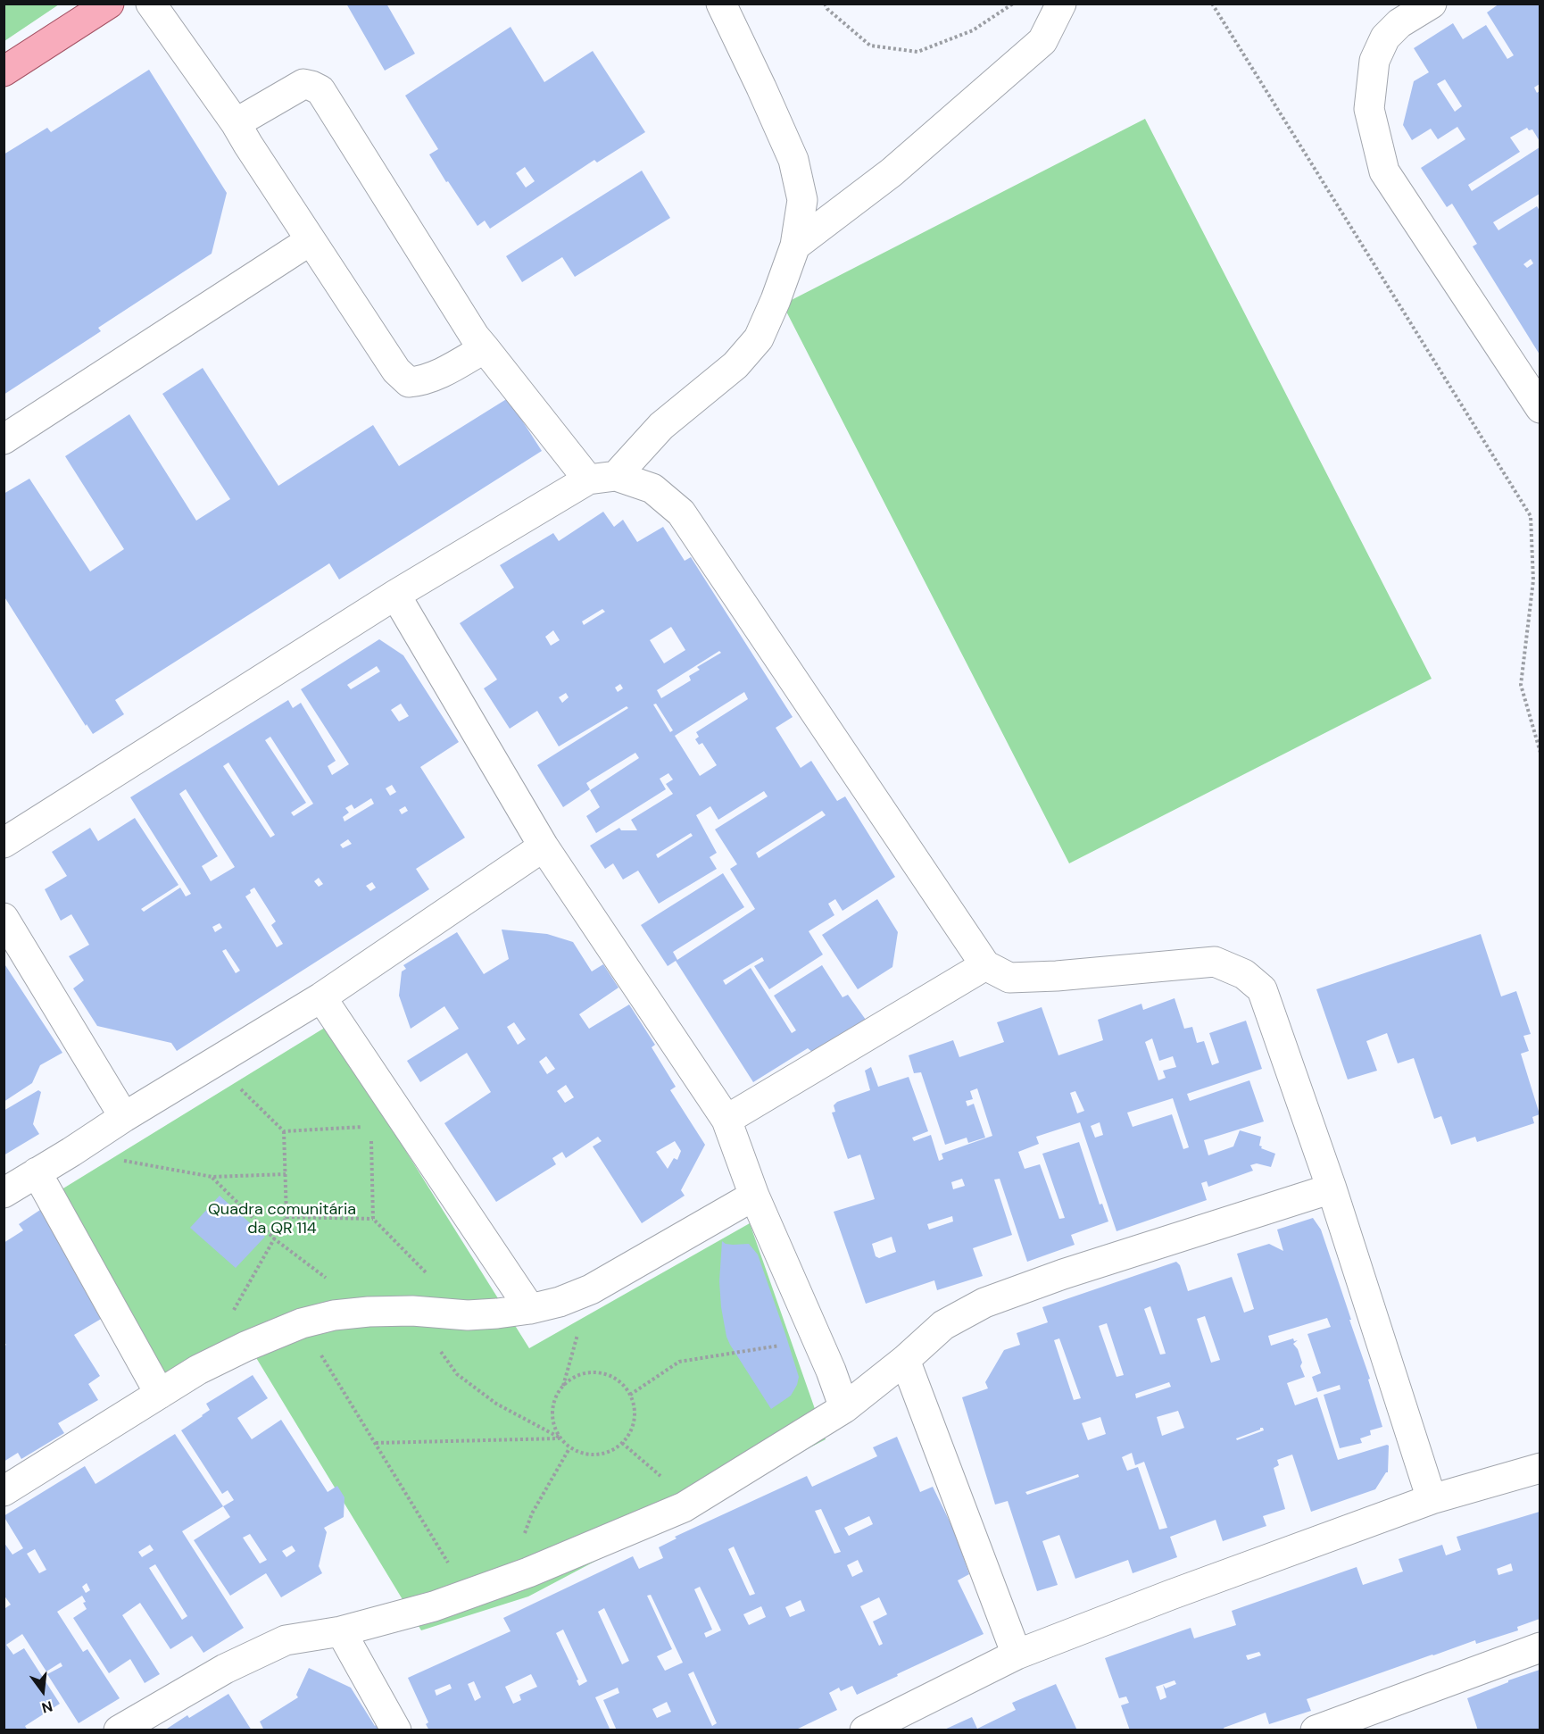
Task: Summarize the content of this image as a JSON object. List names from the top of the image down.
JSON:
{
  "parks": ["Quadra comunitária da QR 114"],
  "north": "bottom"
}
